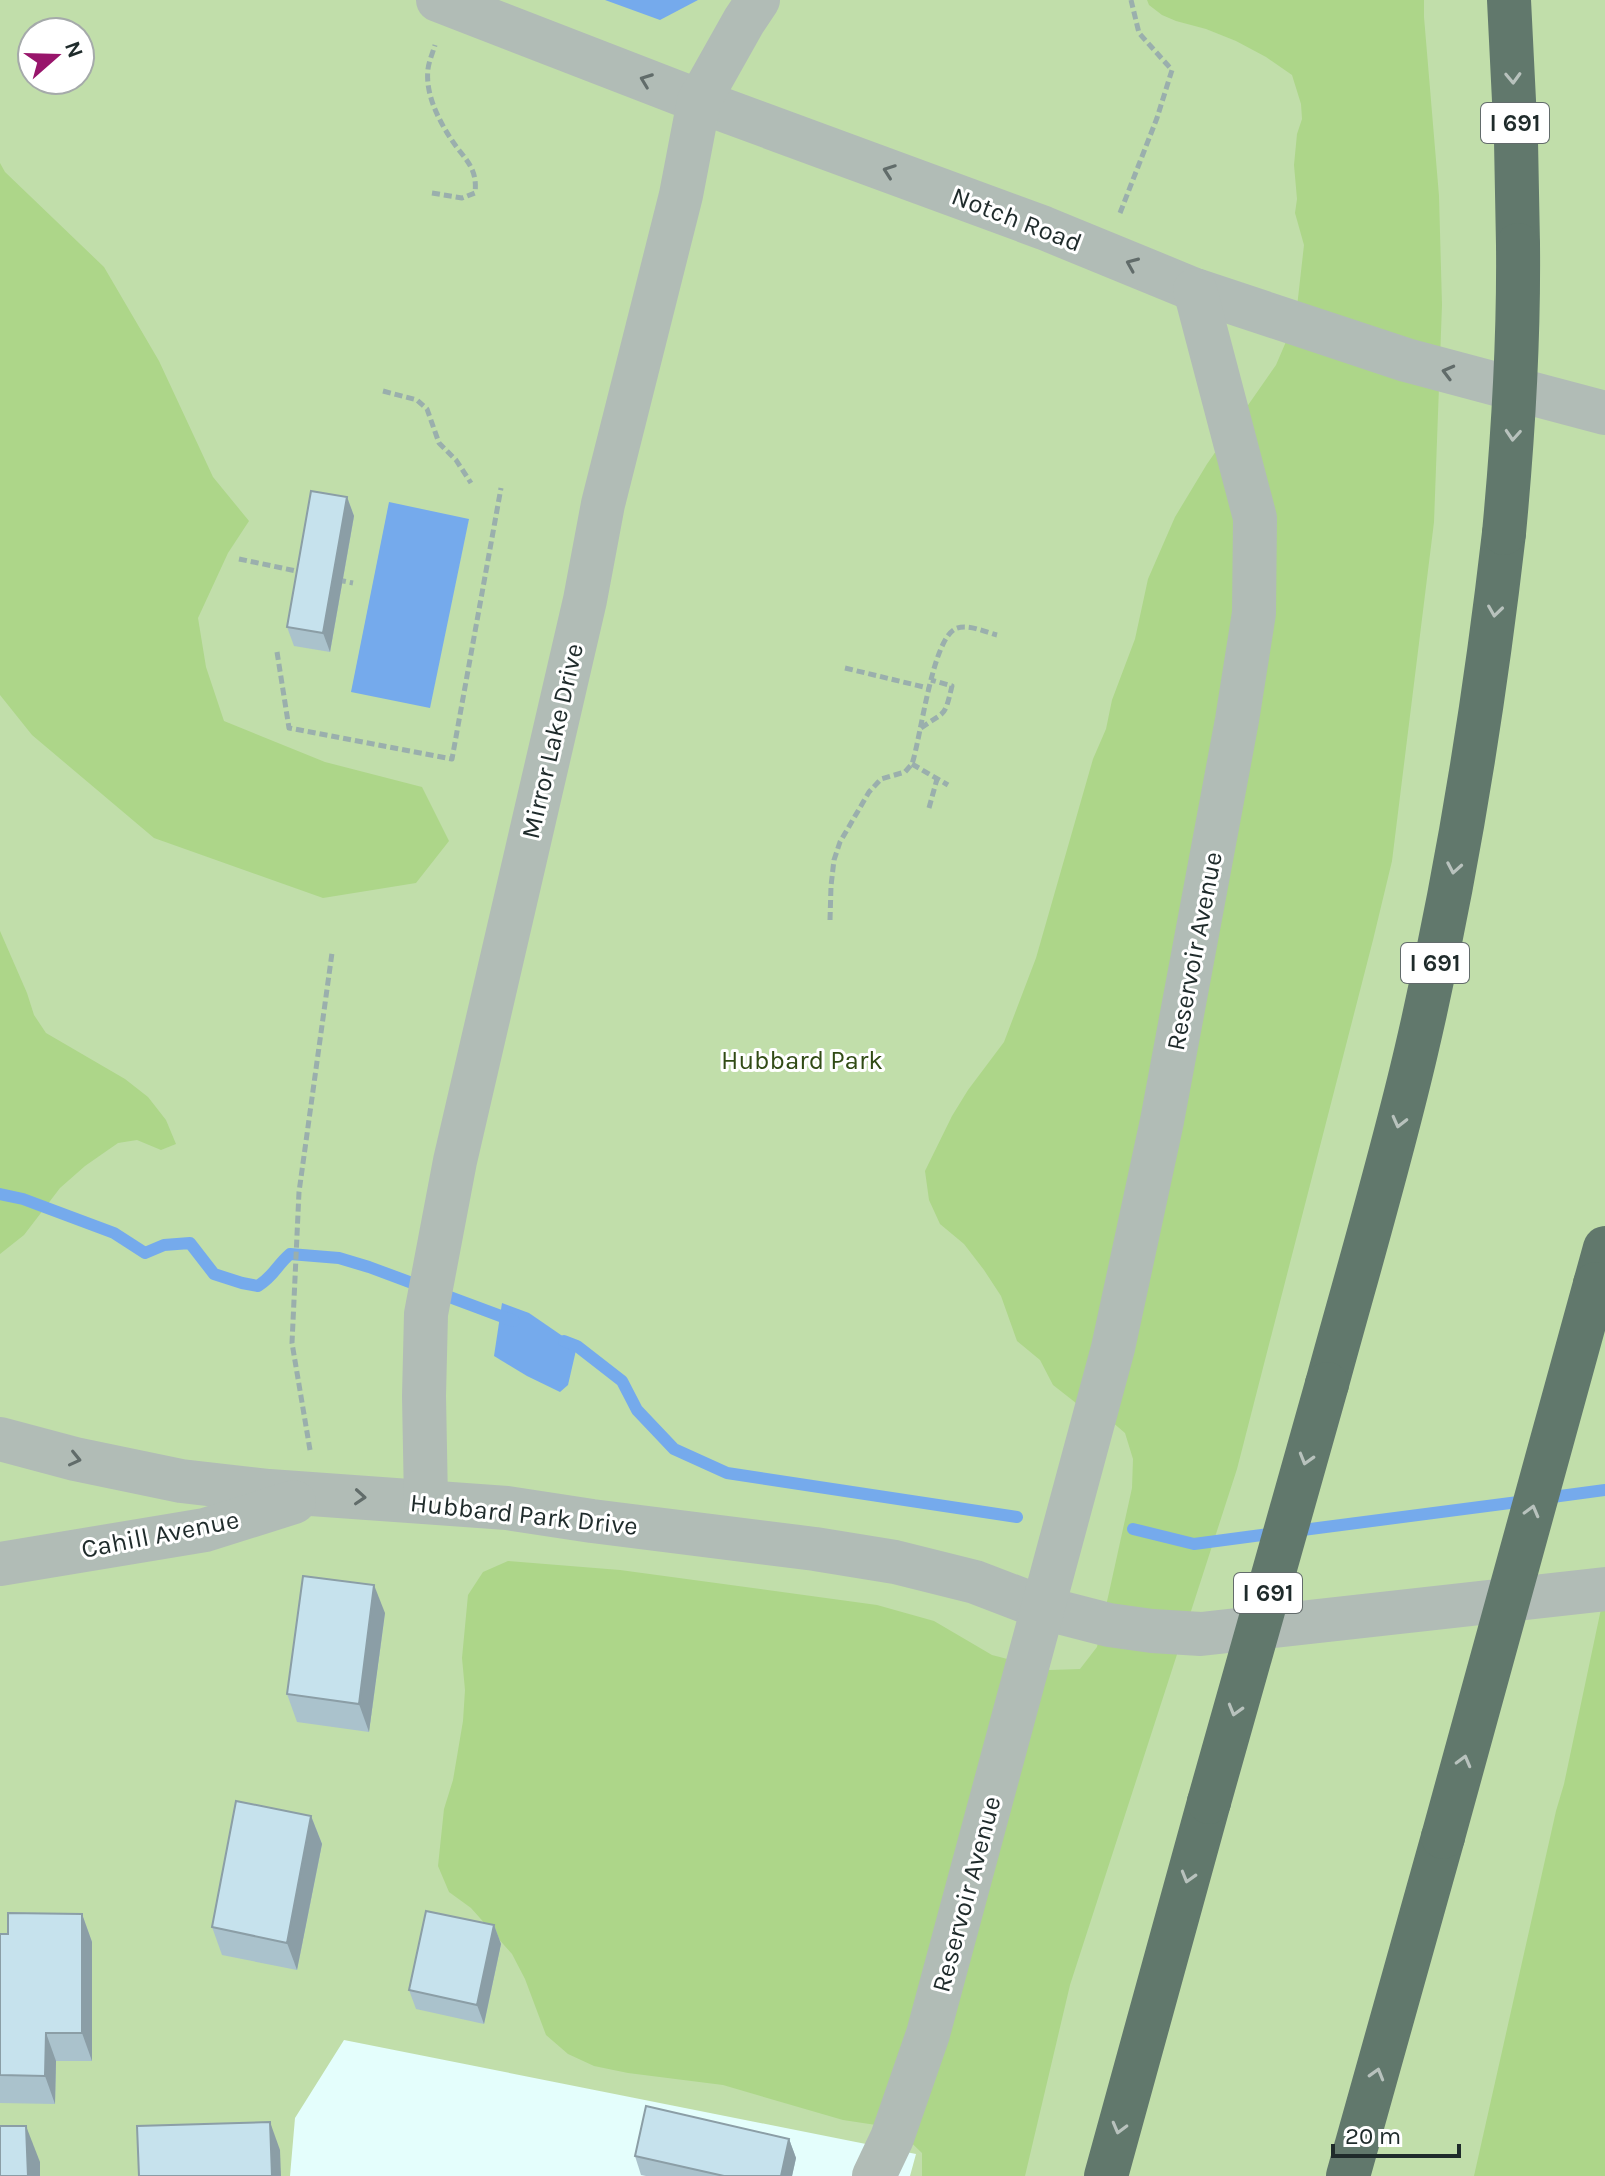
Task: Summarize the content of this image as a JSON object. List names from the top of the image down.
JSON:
{
  "streets": {
    "highway": ["I 691"],
    "street": [
      "Notch Road",
      "Mirror Lake Drive",
      "Reservoir Avenue",
      "Hubbard Park Drive",
      "Cahill Avenue"
    ]
  },
  "crossings": [
    ["Notch Road", "Mirror Lake Drive"],
    ["Notch Road", "Reservoir Avenue"],
    ["Mirror Lake Drive", "Hubbard Park Drive"],
    ["Reservoir Avenue", "Hubbard Park Drive"],
    ["Hubbard Park Drive", "Cahill Avenue"]
  ],
  "one_way": ["Notch Road", "Hubbard Park Drive"],
  "parks": ["Hubbard Park"],
  "scale_bar": "20 m",
  "north": "right"
}
